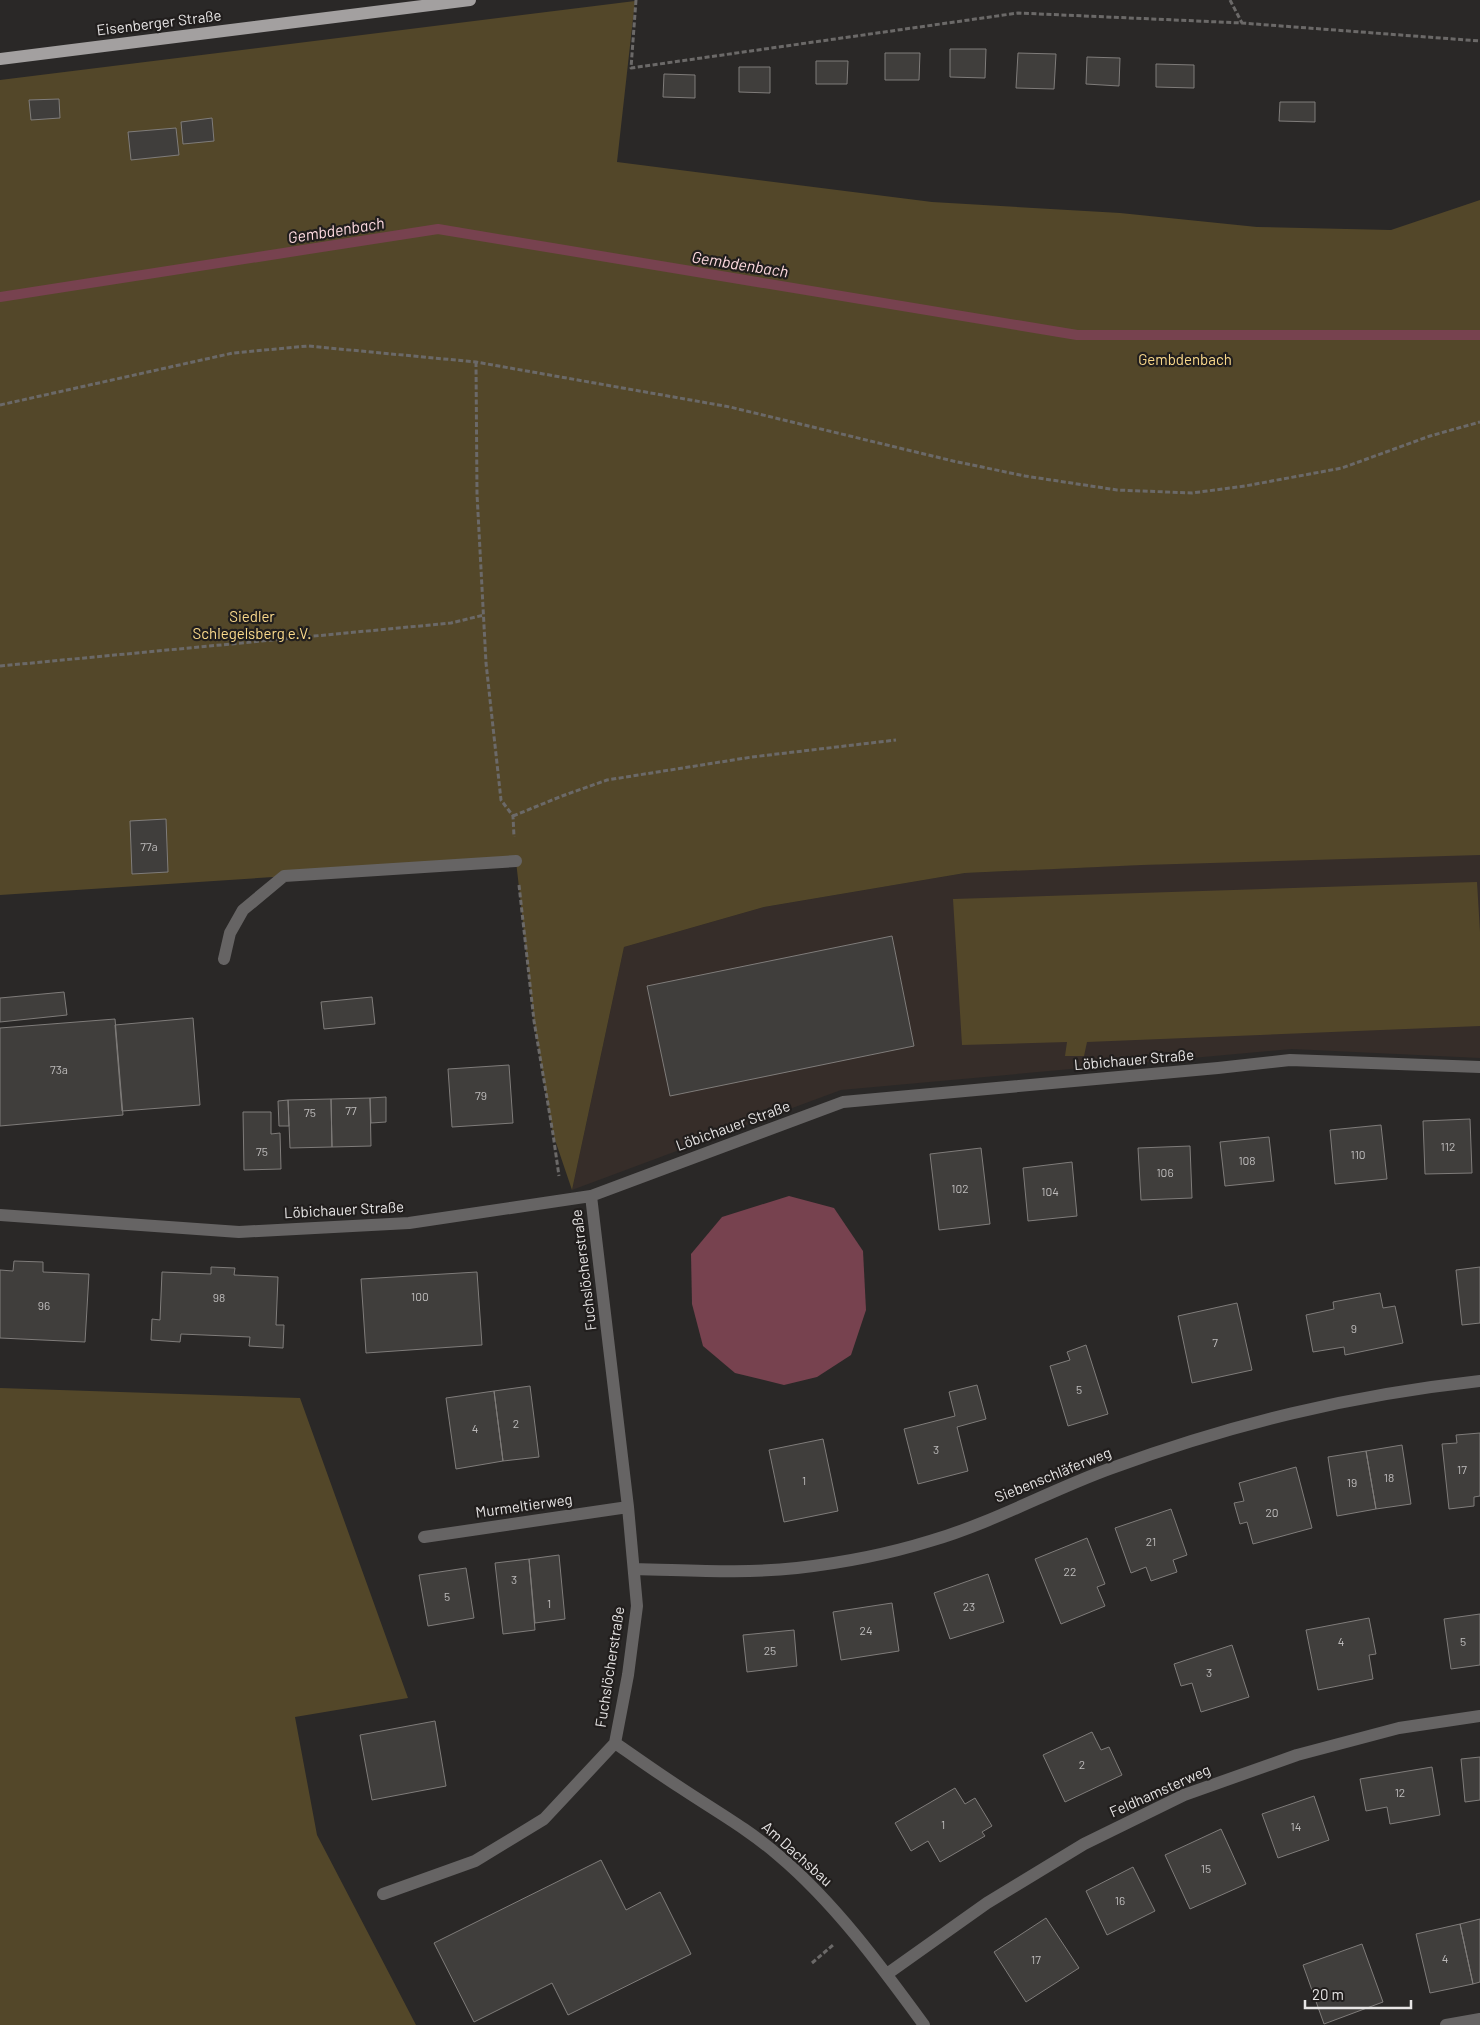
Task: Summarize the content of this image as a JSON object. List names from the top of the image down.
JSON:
{
  "streets": {
    "main road": ["Eisenberger Straße"],
    "street": [
      "Löbichauer Straße",
      "Fuchslöcherstraße",
      "Siebenschläferweg",
      "Murmeltierweg",
      "Feldhamsterweg",
      "Am Dachsbau"
    ]
  },
  "crossings": [
    ["Löbichauer Straße", "Fuchslöcherstraße"],
    ["Fuchslöcherstraße", "Siebenschläferweg"],
    ["Fuchslöcherstraße", "Murmeltierweg"],
    ["Fuchslöcherstraße", "Am Dachsbau"],
    ["Feldhamsterweg", "Am Dachsbau"]
  ],
  "water": ["Gembdenbach"],
  "parks": ["Gembdenbach", "Siedler Schlegelsberg e.V."],
  "house_numbers": [
    "77a",
    "73a",
    "79",
    "77",
    "75",
    "112",
    "75",
    "110",
    "108",
    "106",
    "102",
    "104",
    "100",
    "98",
    "96",
    "9",
    "7",
    "5",
    "2",
    "4",
    "3",
    "17",
    "18",
    "1",
    "19",
    "20",
    "21",
    "22",
    "3",
    "5",
    "1",
    "23",
    "24",
    "4",
    "5",
    "25",
    "3",
    "2",
    "12",
    "1",
    "14",
    "15",
    "16",
    "4",
    "17"
  ],
  "scale_bar": "20 m"
}
